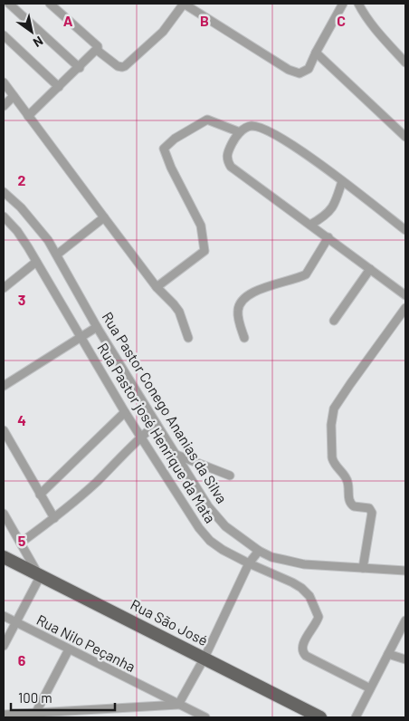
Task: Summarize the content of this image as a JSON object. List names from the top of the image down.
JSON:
{
  "streets": {
    "main road": ["Rua São José"],
    "street": ["Rua Pastor Conego Ananias da Silva", "Rua Pastor josé Henrique da Mata", "Rua Nilo Peçanha"]
  },
  "scale_bar": "100 m",
  "north": "bottom right",
  "grid": {
    "columns": ["A", "B", "C"],
    "rows": [
      "2",
      "3",
      "4",
      "5",
      "6"
    ]
  }
}
